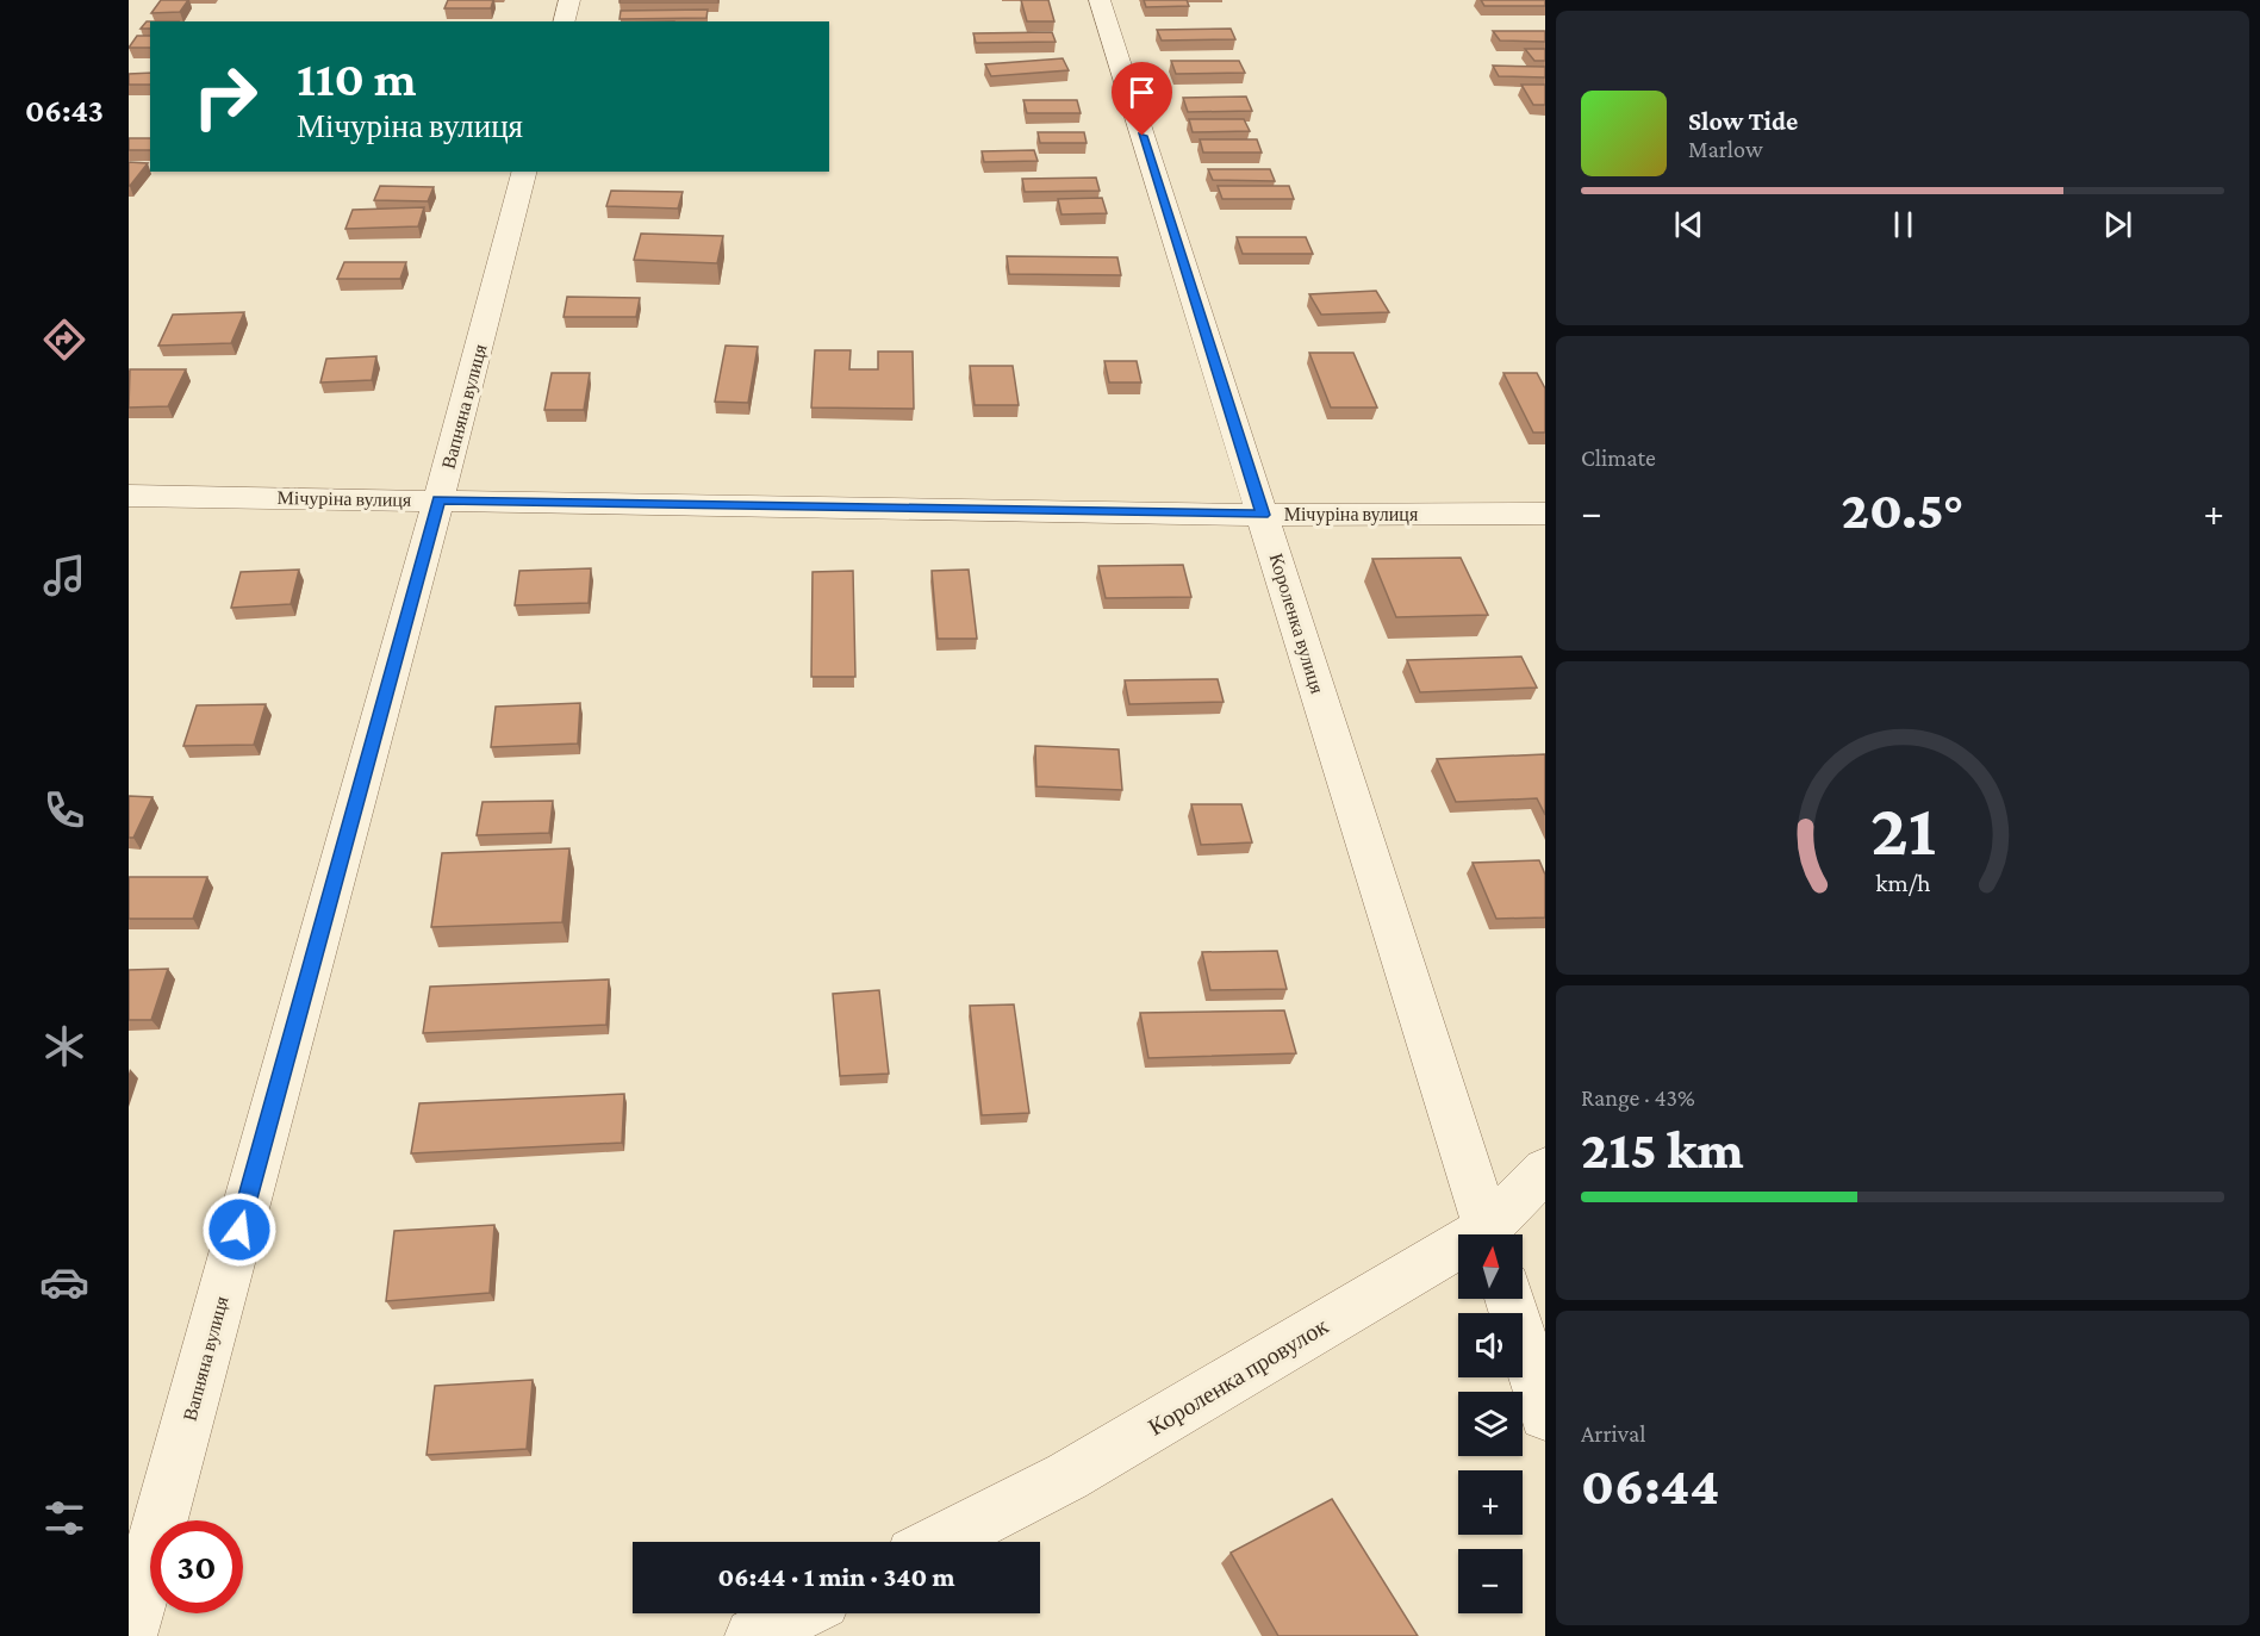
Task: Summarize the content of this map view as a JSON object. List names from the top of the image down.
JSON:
{
  "streets": {
    "street": [
      "Вапняна вулиця",
      "Мічуріна вулиця",
      "Короленка вулиця",
      "Короленка провулок"
    ]
  },
  "crossings": [
    ["Вапняна вулиця", "Мічуріна вулиця"],
    ["Мічуріна вулиця", "Короленка вулиця"]
  ],
  "north": "top",
  "page": {
    "tabs": "06:43",
    "turn": ["110 m", "Мічуріна вулиця"],
    "song": ["Slow Tide", "Marlow"],
    "tile": [
      "Climate",
      ["Range · 43%", "215 km"],
      ["Arrival", "06:44"]
    ],
    "heat": ["−", "20.5°", "+"],
    "map_buttons": ["+", "−"],
    "limit": "30",
    "trip": "06:44 · 1 min · 340 m",
    "gauge": ["21", "km/h"]
  }
}
